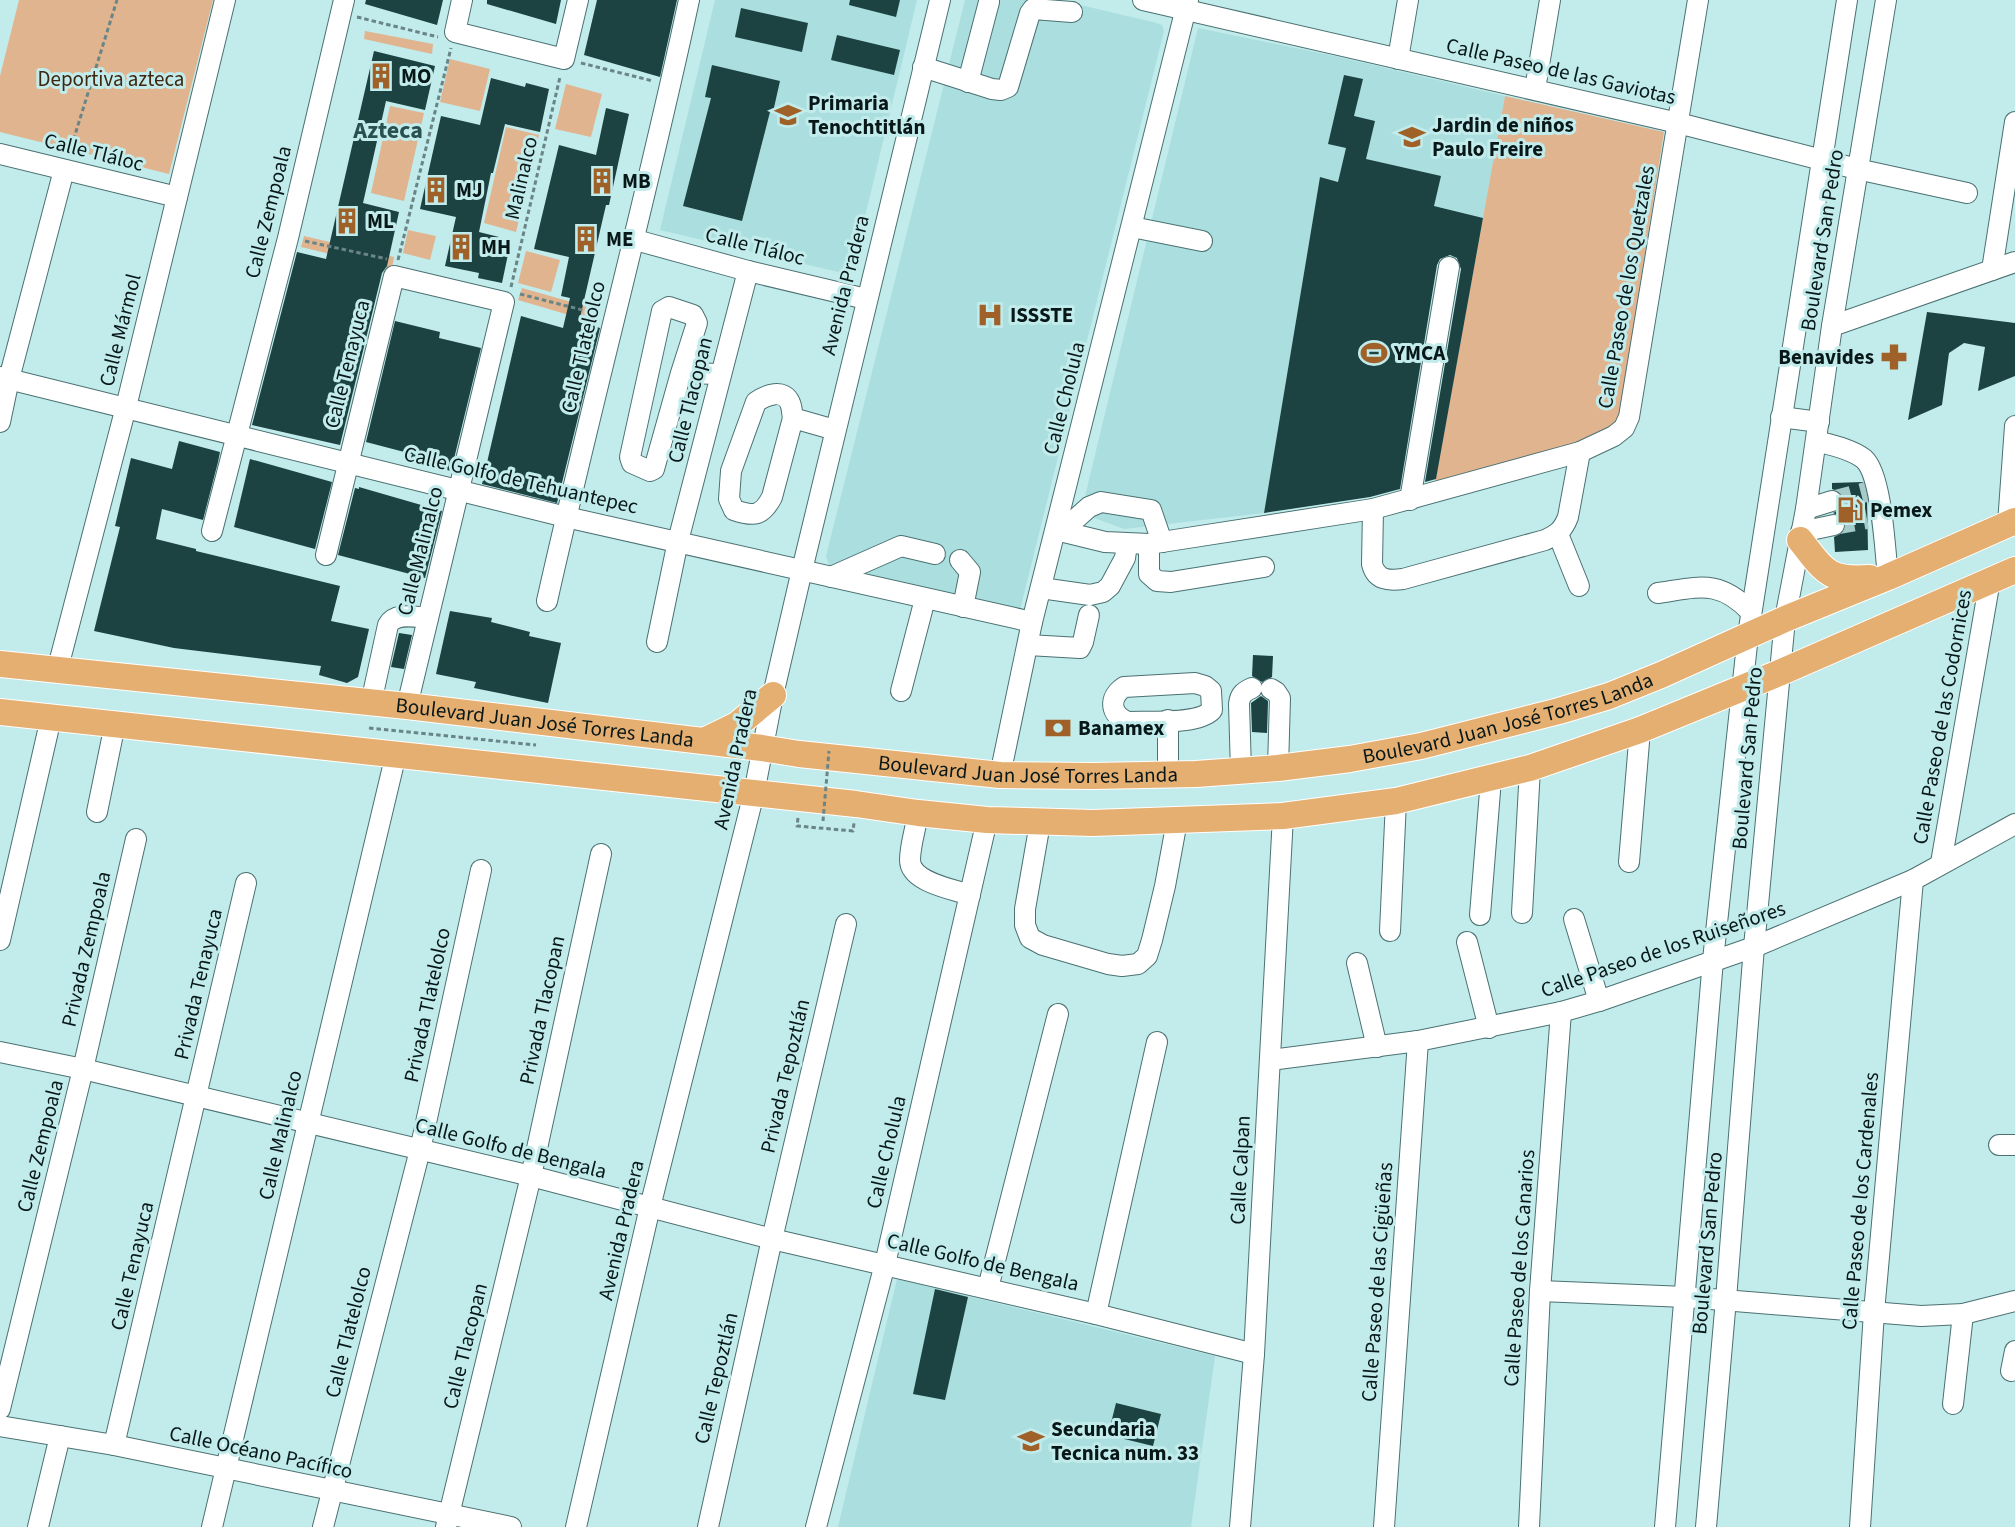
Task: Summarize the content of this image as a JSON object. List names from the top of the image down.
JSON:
{
  "streets": {
    "main road": ["Boulevard Juan José Torres Landa"],
    "street": [
      "Calle Paseo de las Gaviotas",
      "Calle Tláloc",
      "Calle Zempoala",
      "Boulevard San Pedro",
      "Avenida Pradera",
      "Calle Paseo de los Quetzales",
      "Calle Mármol",
      "Calle Tlatelolco",
      "Calle Tenayuca",
      "Calle Cholula",
      "Calle Tlacopan",
      "Calle Golfo de Tehuantepec",
      "Calle Malinalco",
      "Calle Paseo de las Codornices",
      "Privada Zempoala",
      "Calle Paseo de los Ruiseñores",
      "Privada Tenayuca",
      "Privada Tlatelolco",
      "Privada Tlacopan",
      "Privada Tepoztlán",
      "Calle Golfo de Bengala",
      "Calle Calpan",
      "Calle Paseo de los Cardenales",
      "Calle Paseo de los Canarios",
      "Calle Paseo de las Cigüeñas",
      "Calle Tepoztlán",
      "Calle Océano Pacífico"
    ],
    "path": ["Malinalco"]
  },
  "crossings": [
    ["Calle Paseo de las Gaviotas", "Boulevard San Pedro"],
    ["Calle Paseo de las Gaviotas", "Calle Paseo de los Quetzales"],
    ["Calle Paseo de las Gaviotas", "Calle Cholula"],
    ["Calle Tláloc", "Avenida Pradera"],
    ["Calle Tláloc", "Calle Mármol"],
    ["Calle Tláloc", "Calle Tlatelolco"],
    ["Calle Tláloc", "Calle Tlacopan"],
    ["Malinalco", "Calle Malinalco"],
    ["Calle Zempoala", "Calle Golfo de Tehuantepec"],
    ["Calle Zempoala", "Privada Zempoala"],
    ["Calle Zempoala", "Calle Golfo de Bengala"],
    ["Boulevard San Pedro", "Boulevard Juan José Torres Landa"],
    ["Boulevard San Pedro", "Calle Paseo de los Ruiseñores"],
    ["Avenida Pradera", "Calle Golfo de Tehuantepec"],
    ["Avenida Pradera", "Boulevard Juan José Torres Landa"],
    ["Avenida Pradera", "Calle Golfo de Bengala"],
    ["Calle Paseo de los Quetzales", "Calle Cholula"],
    ["Calle Mármol", "Calle Golfo de Tehuantepec"],
    ["Calle Mármol", "Boulevard Juan José Torres Landa"],
    ["Calle Tlatelolco", "Calle Golfo de Tehuantepec"],
    ["Calle Tlatelolco", "Privada Tlatelolco"],
    ["Calle Tlatelolco", "Calle Golfo de Bengala"],
    ["Calle Tlatelolco", "Calle Océano Pacífico"],
    ["Calle Tenayuca", "Calle Golfo de Tehuantepec"],
    ["Calle Tenayuca", "Privada Tenayuca"],
    ["Calle Tenayuca", "Calle Golfo de Bengala"],
    ["Calle Tenayuca", "Calle Océano Pacífico"],
    ["Calle Cholula", "Calle Golfo de Tehuantepec"],
    ["Calle Cholula", "Boulevard Juan José Torres Landa"],
    ["Calle Cholula", "Calle Golfo de Bengala"],
    ["Calle Tlacopan", "Calle Golfo de Tehuantepec"],
    ["Calle Tlacopan", "Privada Tlacopan"],
    ["Calle Tlacopan", "Calle Golfo de Bengala"],
    ["Calle Tlacopan", "Calle Océano Pacífico"],
    ["Calle Golfo de Tehuantepec", "Calle Malinalco"],
    ["Calle Malinalco", "Boulevard Juan José Torres Landa"],
    ["Calle Malinalco", "Calle Golfo de Bengala"],
    ["Calle Malinalco", "Calle Océano Pacífico"],
    ["Boulevard Juan José Torres Landa", "Calle Paseo de las Codornices"],
    ["Boulevard Juan José Torres Landa", "Calle Calpan"],
    ["Calle Paseo de las Codornices", "Calle Paseo de los Ruiseñores"],
    ["Privada Zempoala", "Calle Golfo de Bengala"],
    ["Calle Paseo de los Ruiseñores", "Calle Calpan"],
    ["Calle Paseo de los Ruiseñores", "Calle Paseo de los Cardenales"],
    ["Calle Paseo de los Ruiseñores", "Calle Paseo de los Canarios"],
    ["Calle Paseo de los Ruiseñores", "Calle Paseo de las Cigüeñas"],
    ["Privada Tenayuca", "Calle Golfo de Bengala"],
    ["Privada Tlatelolco", "Calle Golfo de Bengala"],
    ["Privada Tlacopan", "Calle Golfo de Bengala"],
    ["Privada Tepoztlán", "Calle Golfo de Bengala"],
    ["Privada Tepoztlán", "Calle Tepoztlán"],
    ["Calle Golfo de Bengala", "Calle Calpan"],
    ["Calle Golfo de Bengala", "Calle Tepoztlán"]
  ],
  "districts": ["Azteca"],
  "parks": ["Deportiva azteca"],
  "places": {
    "building": [
      "MO",
      "MB",
      "MJ",
      "ML",
      "ME",
      "MH"
    ],
    "school or university": ["Primaria Tenochtitlán", "Jardin de niños Paulo Freire", "Secundaria Tecnica num. 33"],
    "hospital": ["ISSSTE"],
    "sports": ["YMCA"],
    "pharmacy": ["Benavides"],
    "fuel station": ["Pemex"],
    "bank": ["Banamex"]
  }
}
